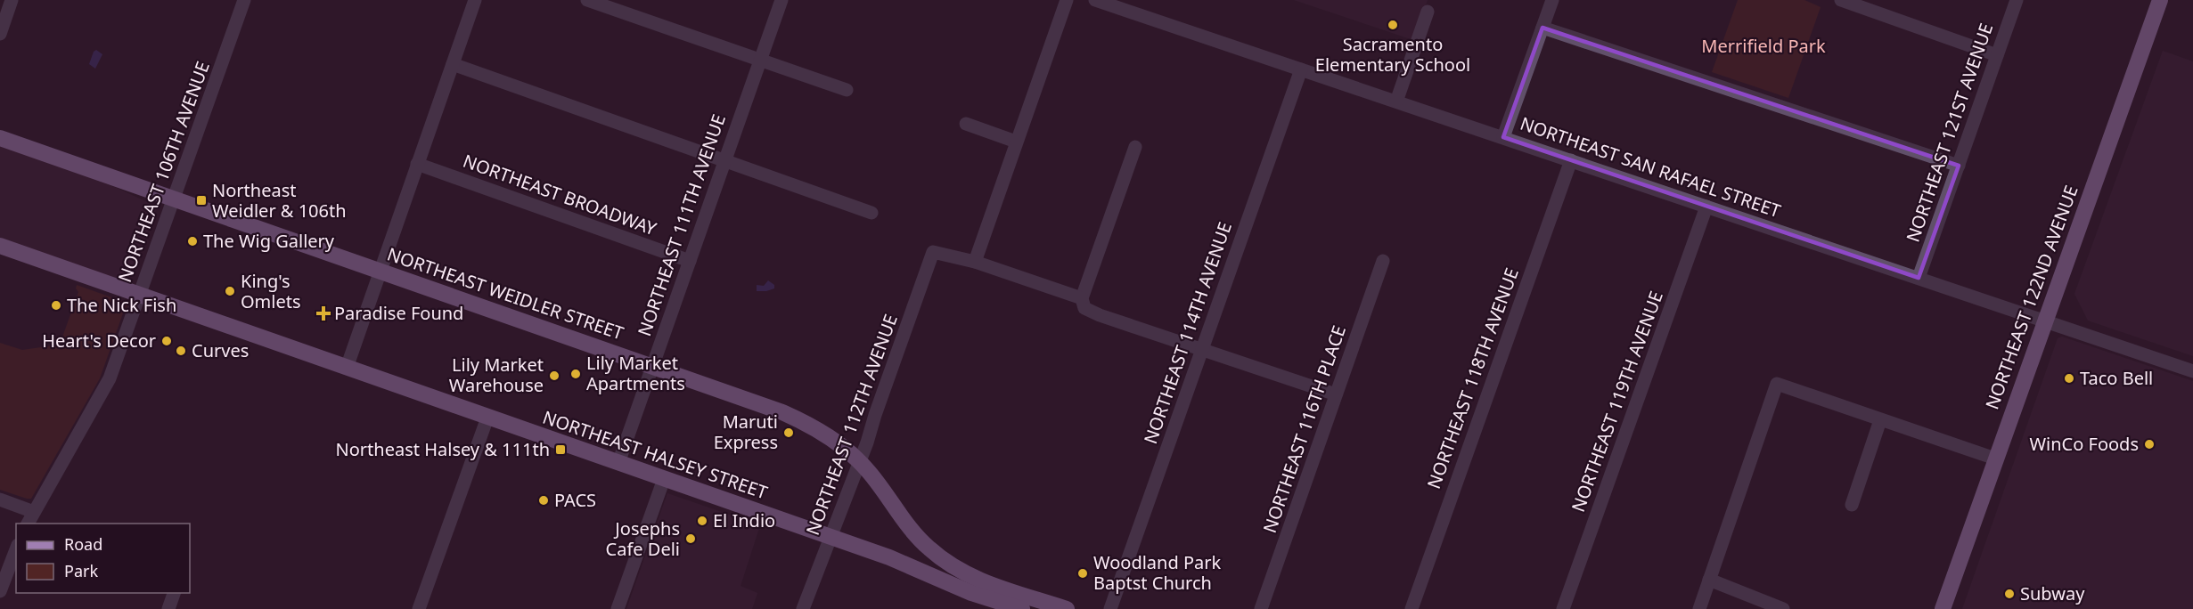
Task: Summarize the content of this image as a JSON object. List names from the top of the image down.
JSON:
{
  "streets": {
    "main road": ["NORTHEAST WEIDLER STREET", "NORTHEAST 122ND AVENUE", "NORTHEAST HALSEY STREET"],
    "street": [
      "NORTHEAST 121ST AVENUE",
      "NORTHEAST SAN RAFAEL STREET",
      "NORTHEAST 106TH AVENUE",
      "NORTHEAST BROADWAY",
      "NORTHEAST 111TH AVENUE",
      "NORTHEAST 114TH AVENUE",
      "NORTHEAST 118TH AVENUE",
      "NORTHEAST 119TH AVENUE",
      "NORTHEAST 112TH AVENUE",
      "NORTHEAST 116TH PLACE"
    ]
  },
  "crossings": [
    ["NORTHEAST 121ST AVENUE", "NORTHEAST SAN RAFAEL STREET"],
    ["NORTHEAST SAN RAFAEL STREET", "NORTHEAST 122ND AVENUE"],
    ["NORTHEAST SAN RAFAEL STREET", "NORTHEAST 114TH AVENUE"],
    ["NORTHEAST SAN RAFAEL STREET", "NORTHEAST 118TH AVENUE"],
    ["NORTHEAST SAN RAFAEL STREET", "NORTHEAST 119TH AVENUE"],
    ["NORTHEAST 106TH AVENUE", "NORTHEAST WEIDLER STREET"],
    ["NORTHEAST 106TH AVENUE", "NORTHEAST HALSEY STREET"],
    ["NORTHEAST BROADWAY", "NORTHEAST 111TH AVENUE"],
    ["NORTHEAST 111TH AVENUE", "NORTHEAST WEIDLER STREET"],
    ["NORTHEAST 111TH AVENUE", "NORTHEAST HALSEY STREET"],
    ["NORTHEAST WEIDLER STREET", "NORTHEAST 112TH AVENUE"],
    ["NORTHEAST 112TH AVENUE", "NORTHEAST HALSEY STREET"]
  ],
  "parks": ["Merrifield Park"],
  "places": {
    "other": [
      "Sacramento Elementary School",
      "The Wig Gallery",
      "King's Omlets",
      "The Nick Fish",
      "Heart's Decor",
      "Curves",
      "Lily Market Apartments",
      "Lily Market Warehouse",
      "Taco Bell",
      "Maruti Express",
      "WinCo Foods",
      "PACS",
      "El Indio",
      "Josephs Cafe Deli",
      "Woodland Park Baptst Church",
      "Subway"
    ],
    "transit": ["Northeast Weidler & 106th", "Northeast Halsey & 111th"],
    "health": ["Paradise Found"]
  },
  "legend": ["Road", "Park"]
}
